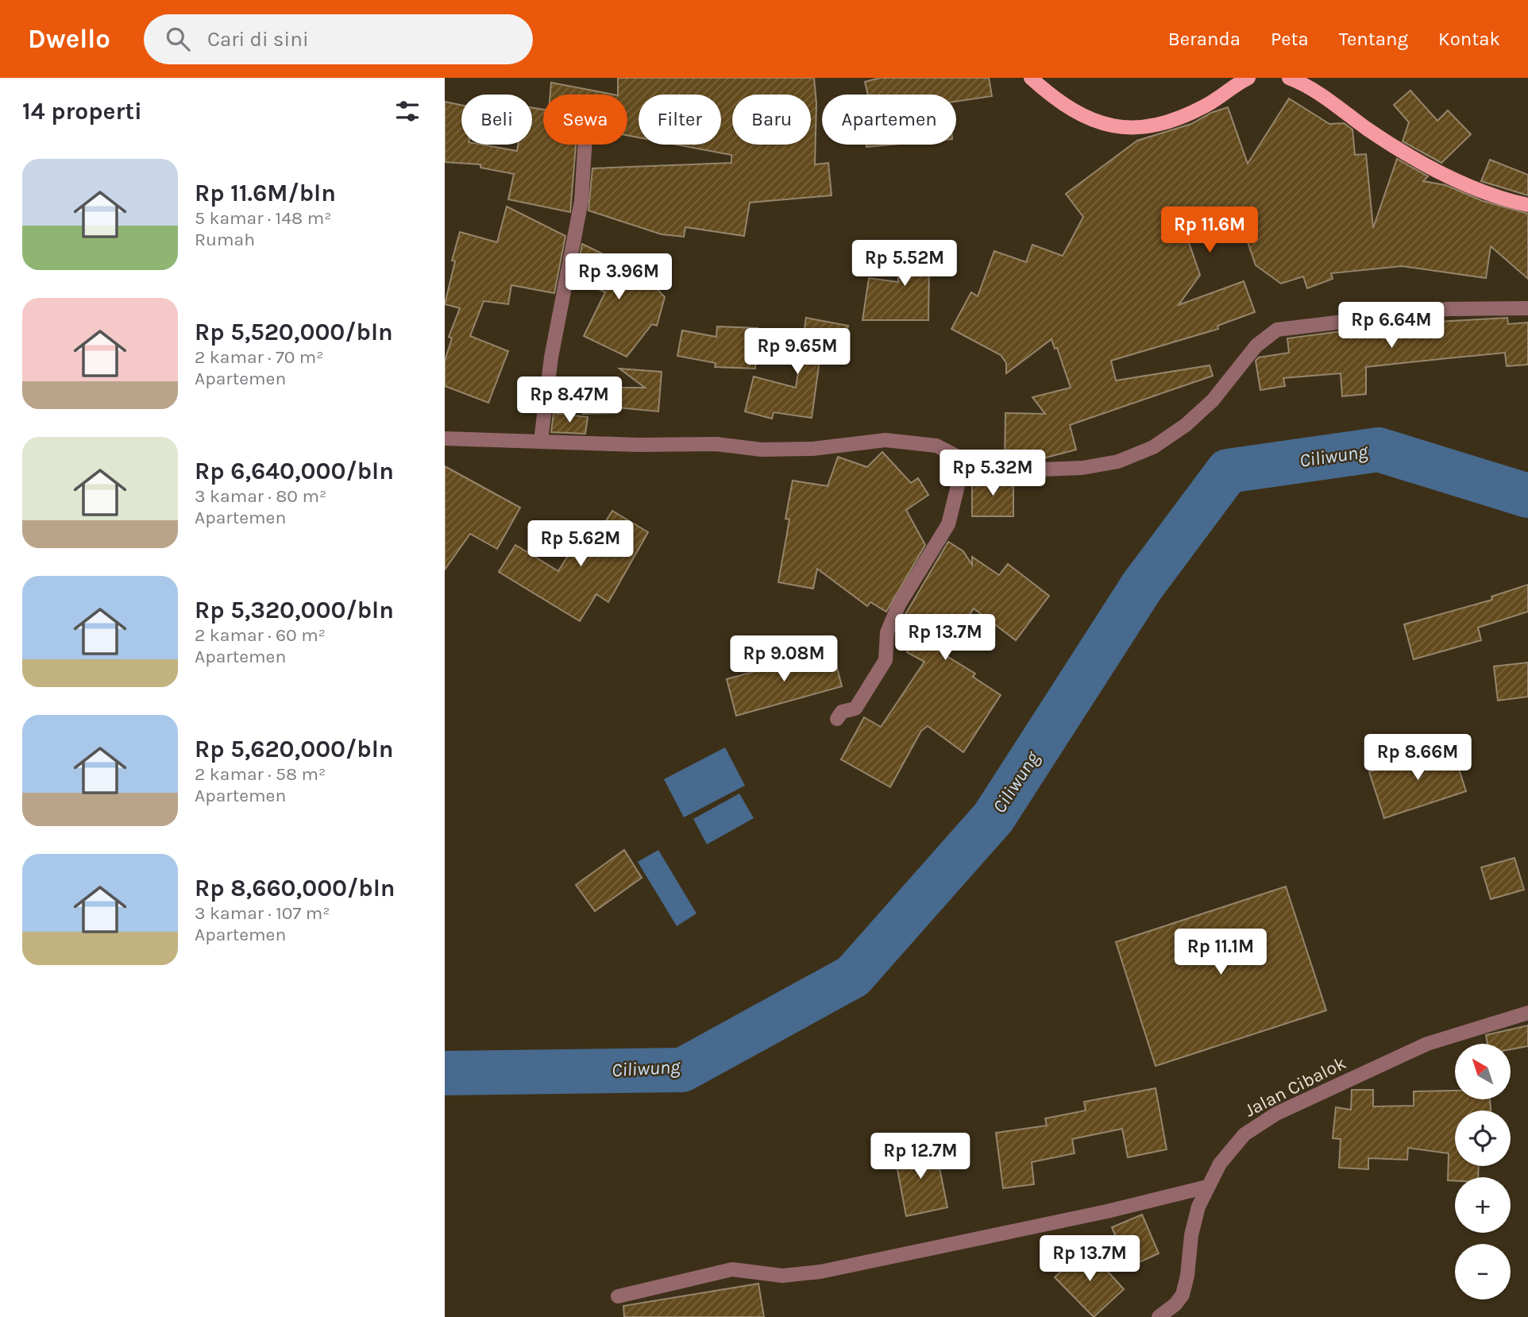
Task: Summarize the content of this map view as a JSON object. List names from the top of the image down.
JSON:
{
  "streets": {
    "street": ["Jalan Cibalok"]
  },
  "water": ["Ciliwung"],
  "north": "top left",
  "page": {
    "header": "Dwello",
    "search": "Cari di sini",
    "nav": [
      "Beranda",
      "Peta",
      "Tentang",
      "Kontak"
    ],
    "heading": "14 properti",
    "chip": [
      "Beli",
      "Sewa",
      "Filter",
      "Baru",
      "Apartemen"
    ],
    "list": [
      {
        "name": "Rp 11.6M/bln",
        "note": "5 kamar · 148 m² · Rumah"
      },
      {
        "name": "Rp 5,520,000/bln",
        "note": "2 kamar · 70 m² · Apartemen"
      },
      {
        "name": "Rp 6,640,000/bln",
        "note": "3 kamar · 80 m² · Apartemen"
      },
      {
        "name": "Rp 5,320,000/bln",
        "note": "2 kamar · 60 m² · Apartemen"
      },
      {
        "name": "Rp 5,620,000/bln",
        "note": "2 kamar · 58 m² · Apartemen"
      },
      {
        "name": "Rp 8,660,000/bln",
        "note": "3 kamar · 107 m² · Apartemen"
      }
    ],
    "price": [
      "Rp 11.6M",
      "Rp 5.52M",
      "Rp 3.96M",
      "Rp 6.64M",
      "Rp 9.65M",
      "Rp 8.47M",
      "Rp 5.32M",
      "Rp 5.62M",
      "Rp 13.7M",
      "Rp 9.08M",
      "Rp 8.66M",
      "Rp 11.1M",
      "Rp 12.7M",
      "Rp 13.7M"
    ],
    "map_buttons": ["+", "−"]
  }
}
